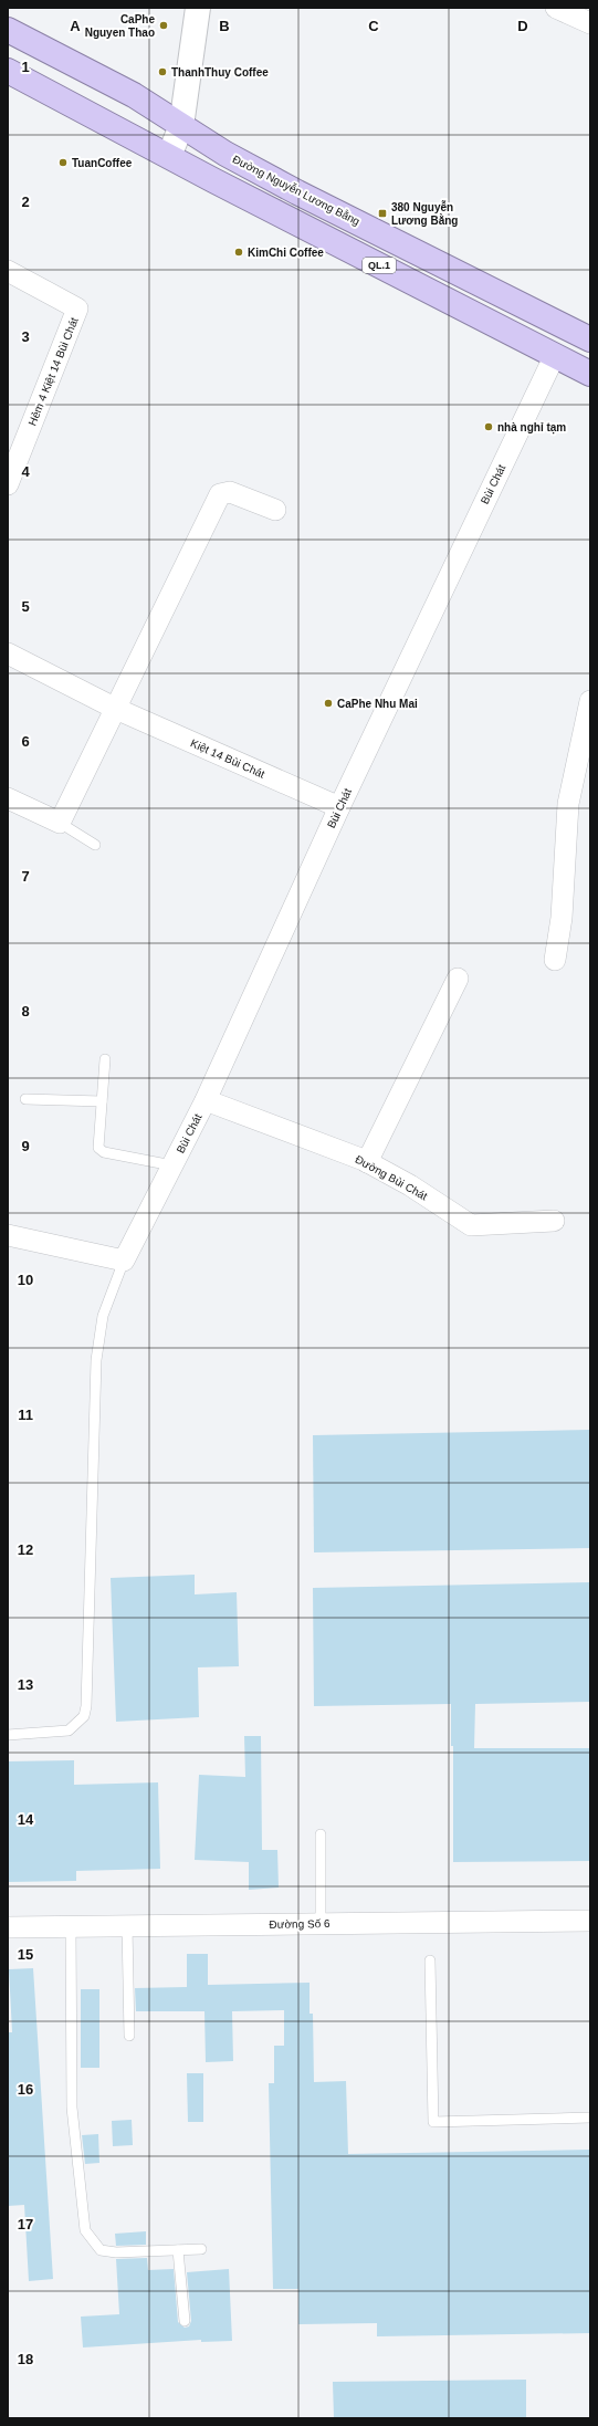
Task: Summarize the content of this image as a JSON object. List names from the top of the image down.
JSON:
{
  "streets": {
    "highway": ["Đường Nguyễn Lương Bằng", "QL.1"],
    "street": [
      "Hẻm 4 Kiệt 14 Bùi Chát",
      "Bùi Chát",
      "Kiệt 14 Bùi Chát",
      "Đường Bùi Chát",
      "Đường Số 6"
    ]
  },
  "crossings": [
    ["QL.1", "Bùi Chát"],
    ["Bùi Chát", "Kiệt 14 Bùi Chát"],
    ["Bùi Chát", "Đường Bùi Chát"]
  ],
  "places": {
    "other": [
      "CaPhe Nguyen Thao",
      "ThanhThuy Coffee",
      "TuanCoffee",
      "KimChi Coffee",
      "nhà nghỉ tạm",
      "CaPhe Nhu Mai"
    ],
    "transit": ["380 Nguyễn Lương Bằng"]
  },
  "grid": {
    "columns": [
      "A",
      "B",
      "C",
      "D"
    ],
    "rows": [
      "1",
      "2",
      "3",
      "4",
      "5",
      "6",
      "7",
      "8",
      "9",
      "10",
      "11",
      "12",
      "13",
      "14",
      "15",
      "16",
      "17",
      "18"
    ]
  }
}
